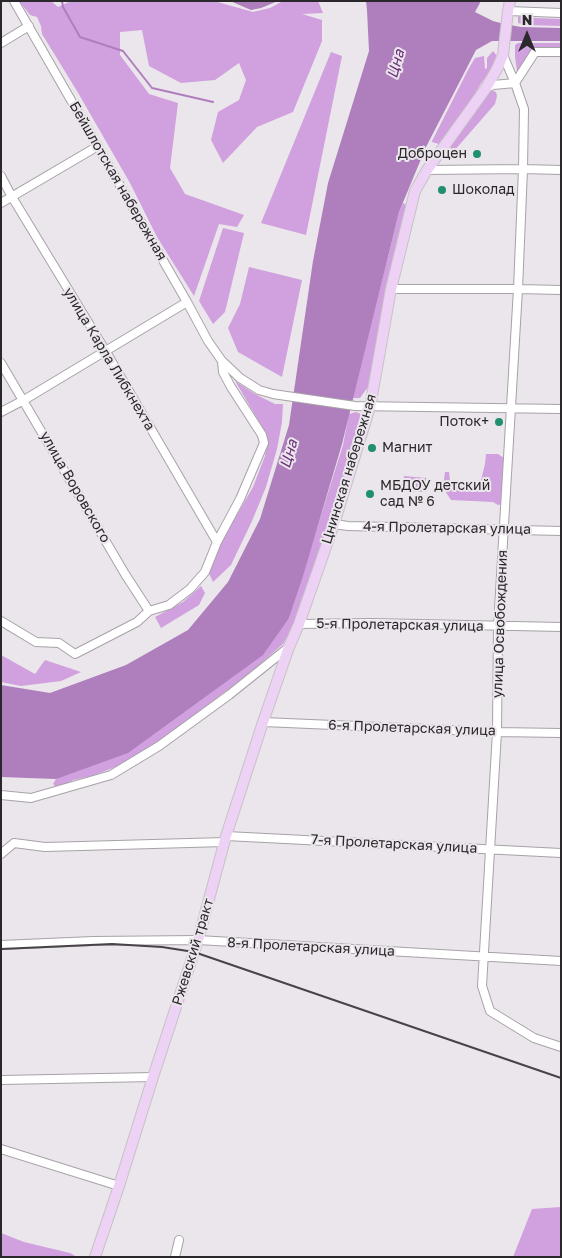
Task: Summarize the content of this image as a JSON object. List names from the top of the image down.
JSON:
{
  "streets": {
    "main road": ["Цнинская набережная", "Ржевский тракт"],
    "street": [
      "Бейшлотская набережная",
      "улица Карла Либкнехта",
      "улица Воровского",
      "4-я Пролетарская улица",
      "улица Освобождения",
      "5-я Пролетарская улица",
      "6-я Пролетарская улица",
      "7-я Пролетарская улица",
      "8-я Пролетарская улица"
    ]
  },
  "crossings": [
    ["Бейшлотская набережная", "улица Карла Либкнехта"],
    ["Бейшлотская набережная", "Цнинская набережная"],
    ["Бейшлотская набережная", "улица Воровского"],
    ["Бейшлотская набережная", "улица Освобождения"],
    ["Цнинская набережная", "4-я Пролетарская улица"],
    ["Цнинская набережная", "улица Освобождения"],
    ["Цнинская набережная", "5-я Пролетарская улица"],
    ["Цнинская набережная", "Ржевский тракт"],
    ["4-я Пролетарская улица", "улица Освобождения"],
    ["улица Освобождения", "5-я Пролетарская улица"],
    ["улица Освобождения", "6-я Пролетарская улица"],
    ["улица Освобождения", "7-я Пролетарская улица"],
    ["улица Освобождения", "8-я Пролетарская улица"],
    ["6-я Пролетарская улица", "Ржевский тракт"],
    ["7-я Пролетарская улица", "Ржевский тракт"],
    ["8-я Пролетарская улица", "Ржевский тракт"]
  ],
  "water": ["Цна"],
  "places": [
    "Доброцен",
    "Шоколад",
    "Поток+",
    "Магнит",
    "МБДОУ детский сад № 6"
  ],
  "north": "top"
}
